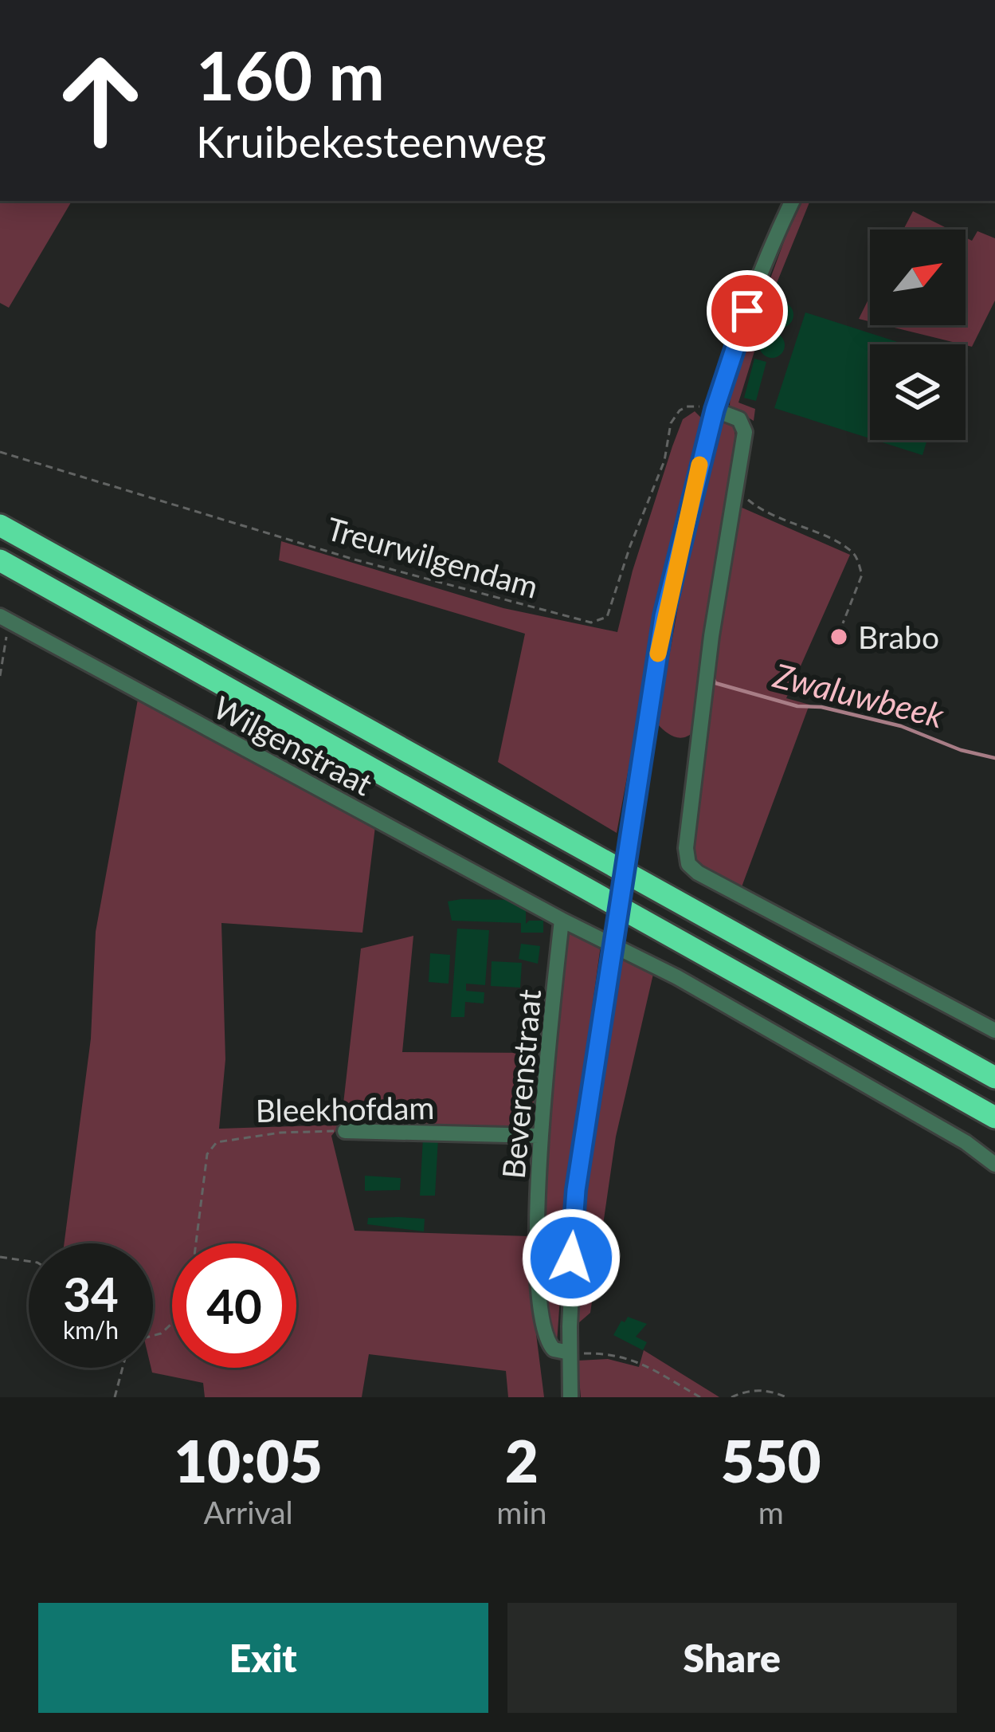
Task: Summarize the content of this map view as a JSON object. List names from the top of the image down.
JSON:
{
  "streets": {
    "street": ["Wilgenstraat", "Beverenstraat", "Bleekhofdam"],
    "path": ["Treurwilgendam"]
  },
  "crossings": [
    ["Treurwilgendam", "Beverenstraat"],
    ["Wilgenstraat", "Beverenstraat"],
    ["Beverenstraat", "Bleekhofdam"]
  ],
  "water": ["Zwaluwbeek"],
  "places": ["Brabo"],
  "north": "top right",
  "page": {
    "turn": ["160 m", "Kruibekesteenweg"],
    "speed": "34 km/h",
    "limit": "40",
    "eta": [
      "10:05",
      "Arrival",
      "2",
      "min",
      "550",
      "m"
    ],
    "buttons": ["Exit", "Share"]
  }
}
